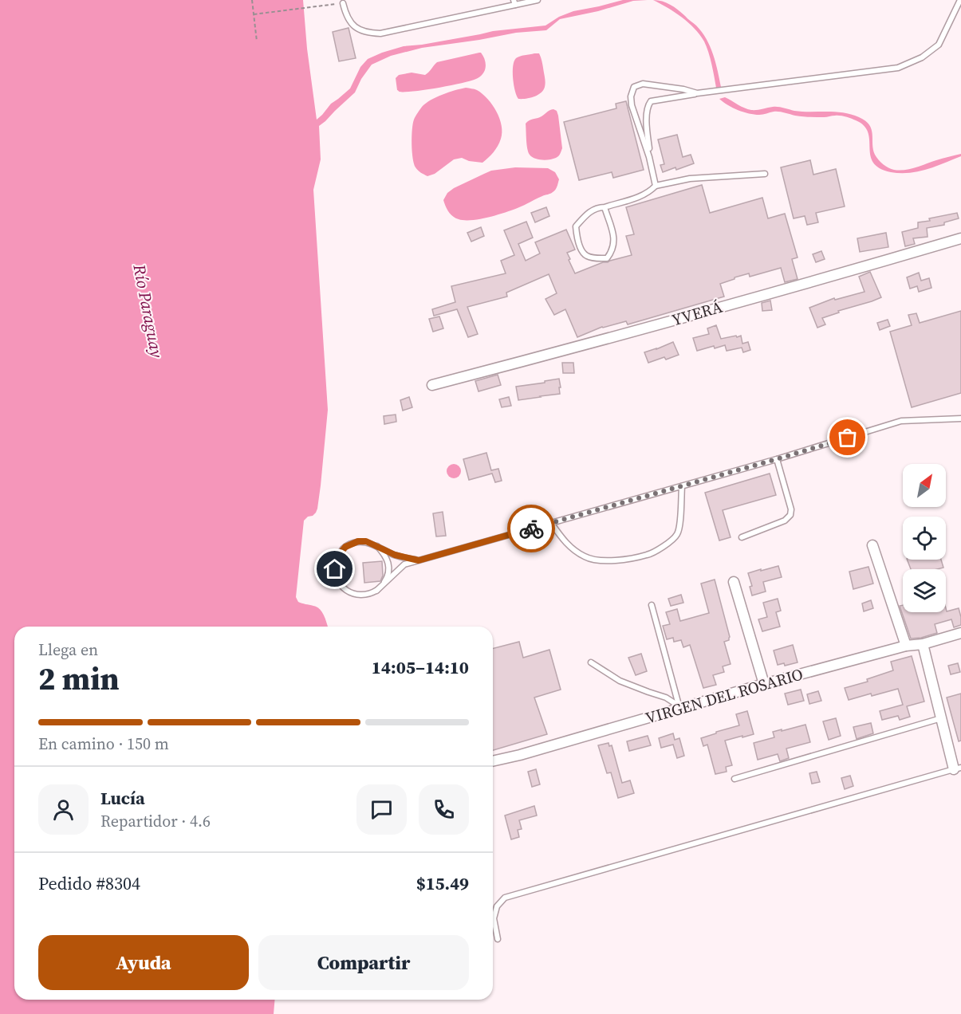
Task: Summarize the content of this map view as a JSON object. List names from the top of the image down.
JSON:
{
  "streets": {
    "street": ["YVERÁ", "VIRGEN DEL ROSARIO"]
  },
  "water": ["Río Paraguay"],
  "north": "top right",
  "page": {
    "heading": ["2 min", "Llega en", "14:05–14:10"],
    "panel": [
      "Lucía",
      "Repartidor · 4.6",
      "Pedido #8304",
      "$15.49"
    ],
    "bar": "En camino · 150 m",
    "buttons": ["Ayuda", "Compartir"]
  }
}
